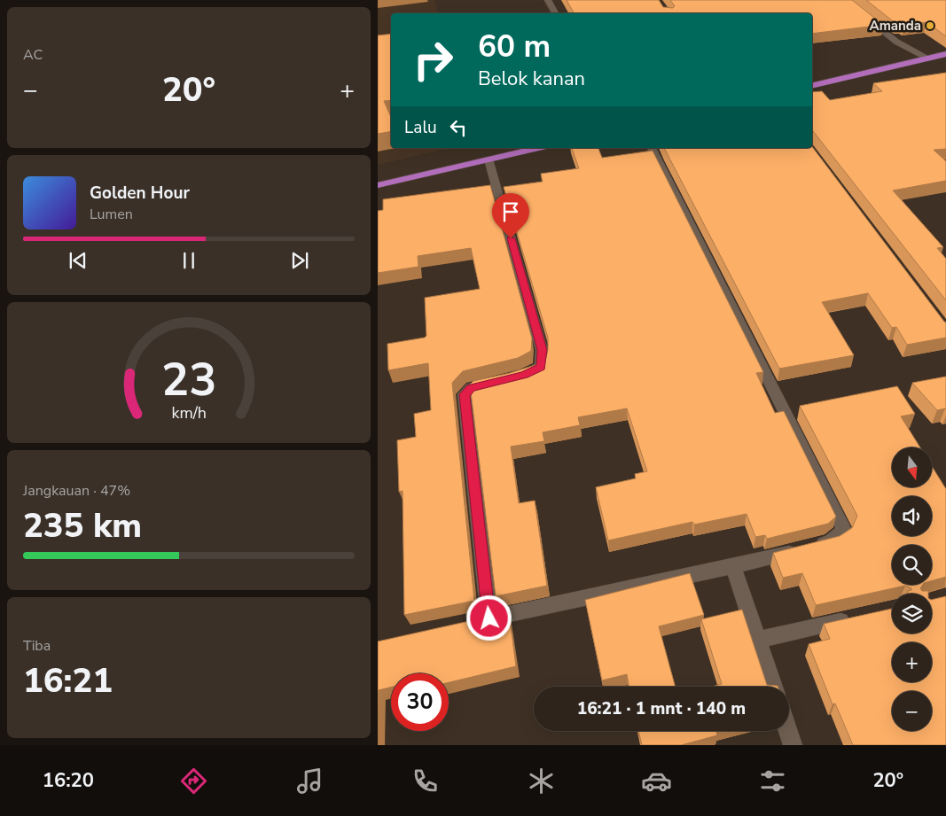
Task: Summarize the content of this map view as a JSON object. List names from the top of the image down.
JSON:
{
  "places": ["Amanda"],
  "north": "bottom",
  "page": {
    "tile": [
      "AC",
      ["Jangkauan · 47%", "235 km"],
      ["Tiba", "16:21"]
    ],
    "turn": ["60 m", "Belok kanan"],
    "heat": ["−", "20°", "+"],
    "then": "Lalu",
    "song": ["Golden Hour", "Lumen"],
    "map_buttons": ["+", "−"],
    "limit": "30",
    "trip": "16:21 · 1 mnt · 140 m",
    "tabs": ["16:20", "20°"],
    "gauge": ["23", "km/h"]
  }
}
